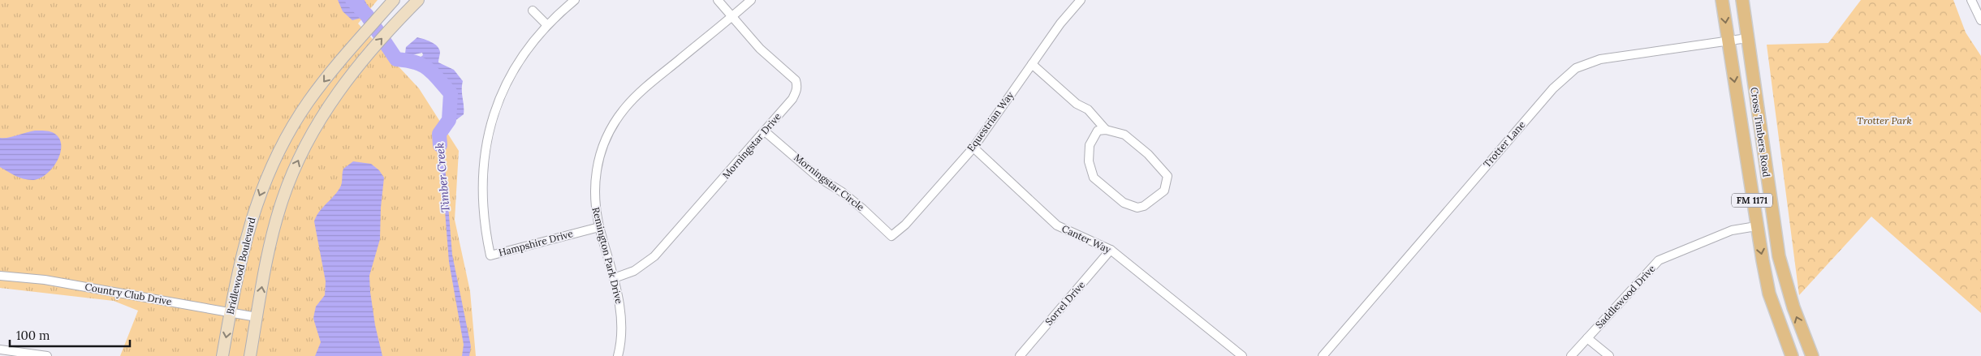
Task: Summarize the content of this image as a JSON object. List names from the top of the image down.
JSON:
{
  "streets": {
    "main road": ["Cross Timbers Road", "FM 1171", "Bridlewood Boulevard"],
    "street": [
      "Equestrian Way",
      "Trotter Lane",
      "Morningstar Drive",
      "Morningstar Circle",
      "Canter Way",
      "Hampshire Drive",
      "Remington Park Drive",
      "Country Club Drive",
      "Saddlewood Drive",
      "Sorrel Drive"
    ]
  },
  "crossings": [
    ["Equestrian Way", "Morningstar Circle"],
    ["Equestrian Way", "Canter Way"],
    ["Cross Timbers Road", "Trotter Lane"],
    ["Cross Timbers Road", "Saddlewood Drive"],
    ["Morningstar Drive", "Morningstar Circle"],
    ["Morningstar Drive", "Remington Park Drive"],
    ["Canter Way", "Sorrel Drive"],
    ["Hampshire Drive", "Remington Park Drive"],
    ["Bridlewood Boulevard", "Country Club Drive"]
  ],
  "water": ["Timber Creek"],
  "parks": ["Trotter Park"],
  "scale_bar": "100 m"
}
